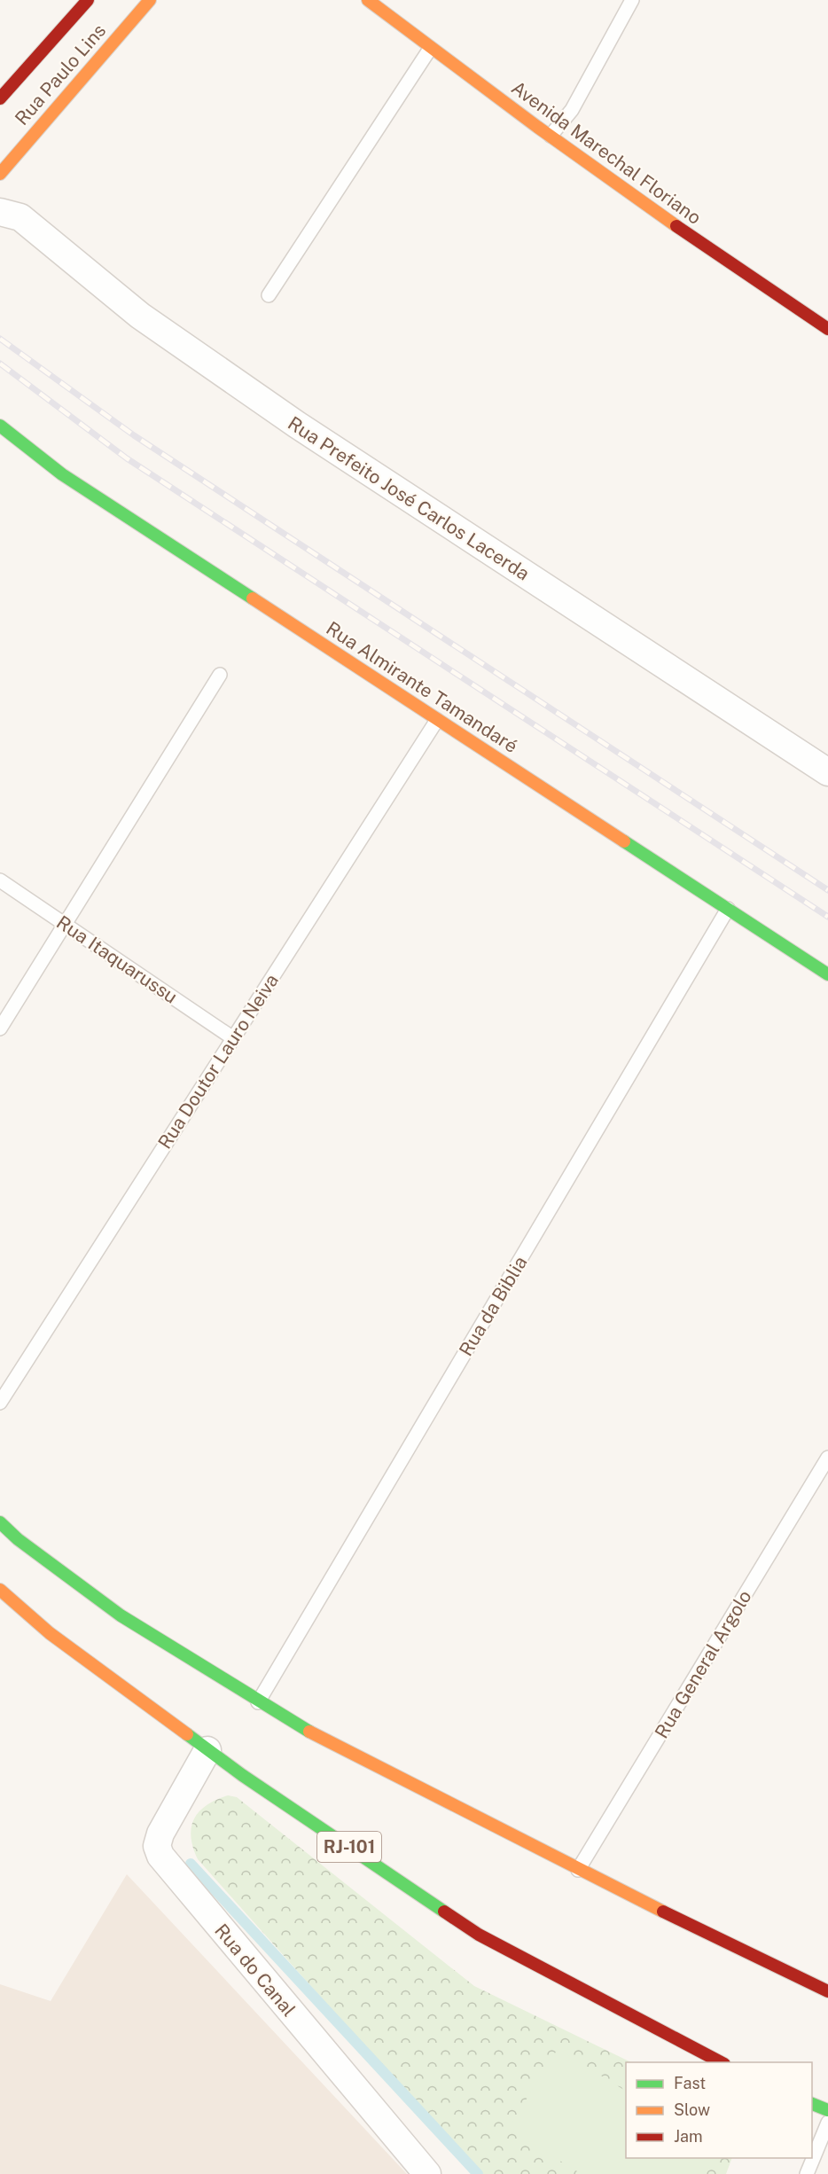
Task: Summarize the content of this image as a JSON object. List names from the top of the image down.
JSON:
{
  "streets": {
    "main road": [
      "Rua Paulo Lins",
      "Avenida Marechal Floriano",
      "Rua Almirante Tamandaré",
      "RJ-101"
    ],
    "street": ["Rua Prefeito José Carlos Lacerda", "Rua do Canal"],
    "lane": [
      "Rua Itaquarussu",
      "Rua Doutor Lauro Neiva",
      "Rua da Biblia",
      "Rua General Argolo"
    ]
  },
  "crossings": [
    ["Rua Almirante Tamandaré", "Rua Doutor Lauro Neiva"],
    ["Rua Almirante Tamandaré", "Rua da Biblia"],
    ["Rua Itaquarussu", "Rua Doutor Lauro Neiva"],
    ["RJ-101", "Rua do Canal"]
  ],
  "legend": ["Fast", "Slow", "Jam"]
}
